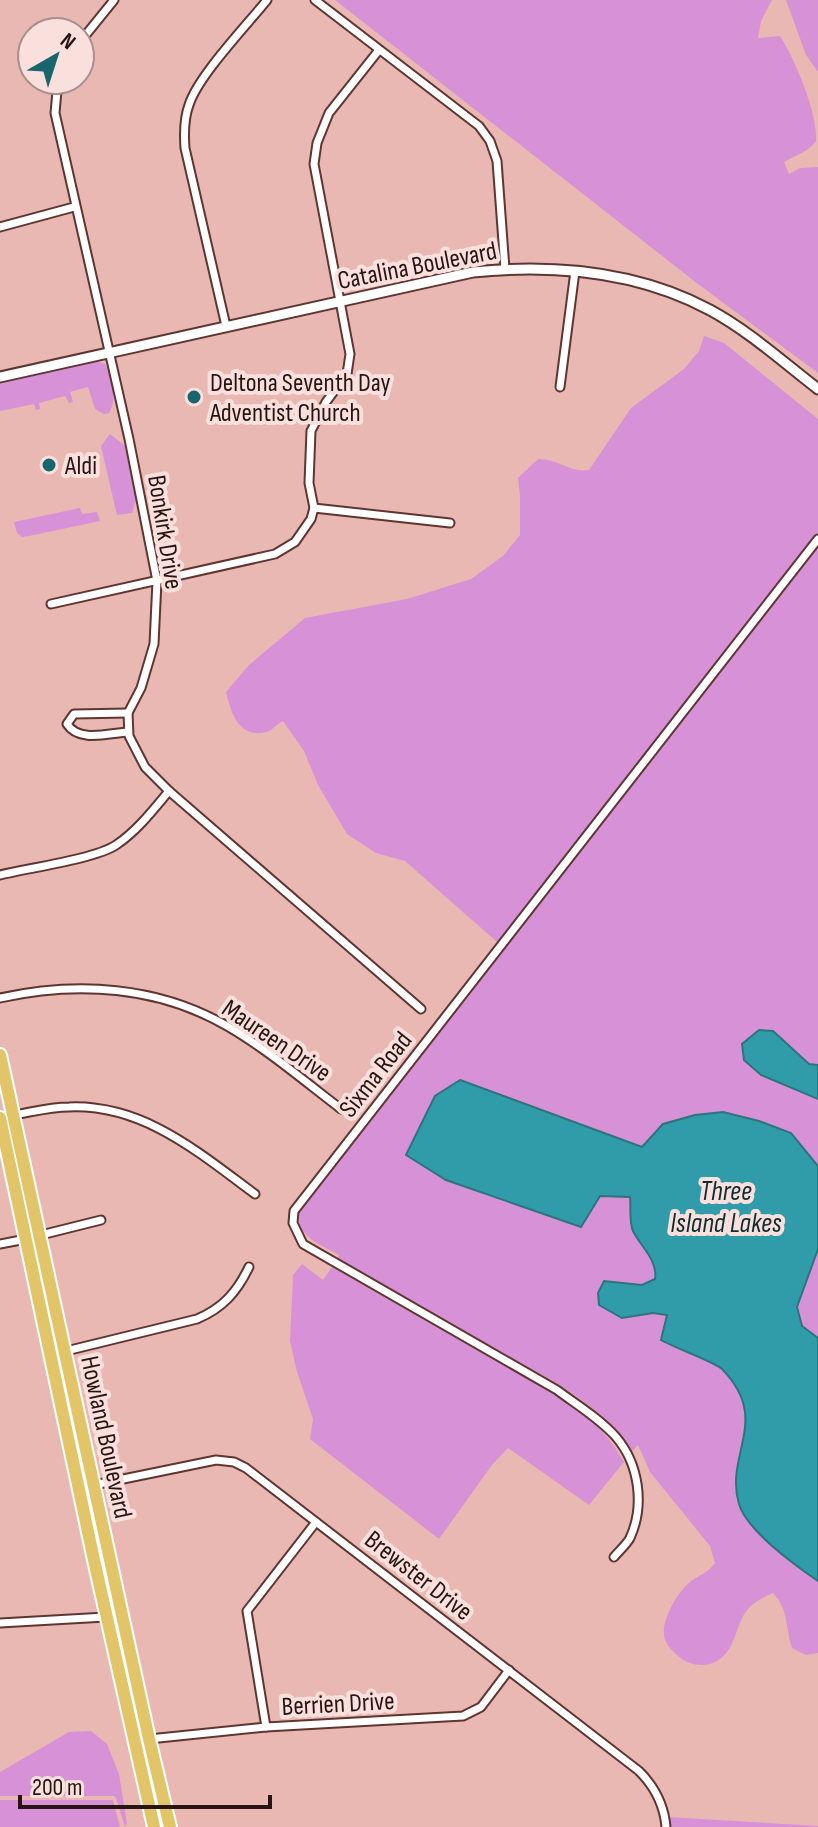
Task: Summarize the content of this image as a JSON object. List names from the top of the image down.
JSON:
{
  "streets": {
    "main road": ["Howland Boulevard"],
    "street": [
      "Catalina Boulevard",
      "Bonkirk Drive",
      "Maureen Drive",
      "Sixma Road",
      "Brewster Drive",
      "Berrien Drive"
    ]
  },
  "crossings": [
    ["Catalina Boulevard", "Bonkirk Drive"],
    ["Howland Boulevard", "Brewster Drive"],
    ["Howland Boulevard", "Berrien Drive"],
    ["Brewster Drive", "Berrien Drive"]
  ],
  "water": ["Three Island Lakes"],
  "places": ["Deltona Seventh Day Adventist Church", "Aldi"],
  "scale_bar": "200 m",
  "north": "top right"
}
